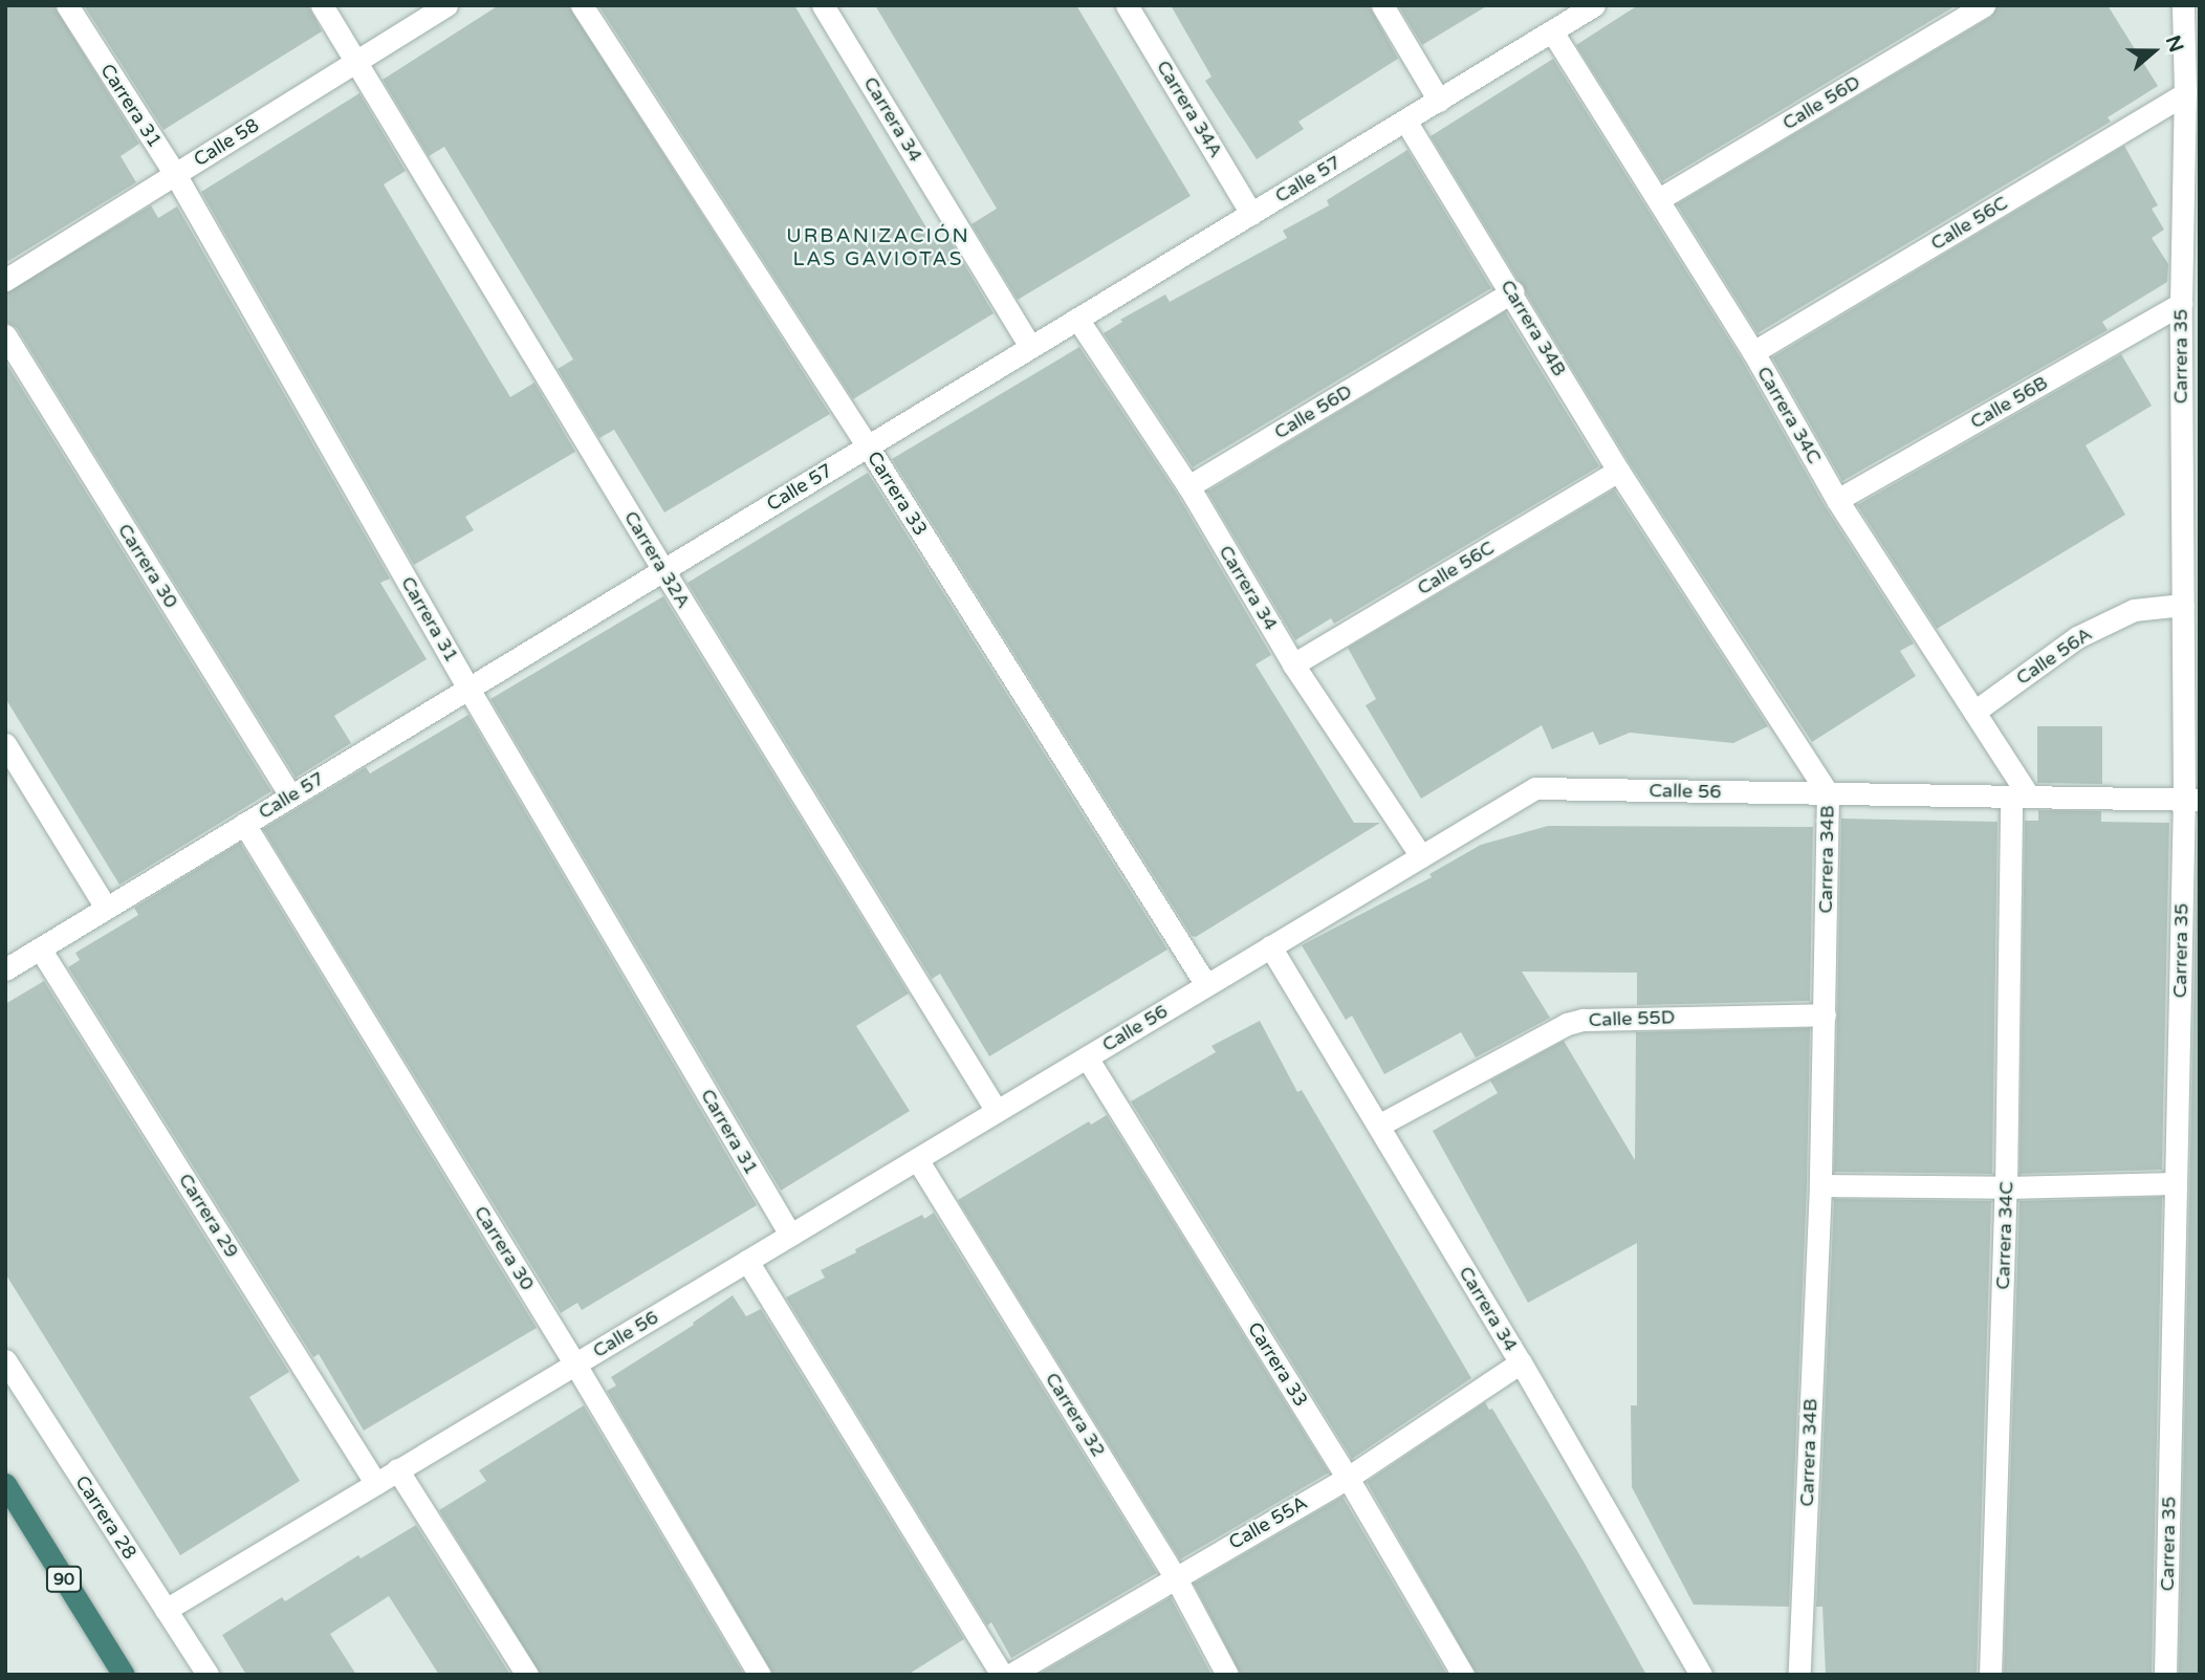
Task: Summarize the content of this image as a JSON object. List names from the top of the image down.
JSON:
{
  "streets": {
    "highway": ["90"],
    "street": [
      "Calle 56D",
      "Carrera 31",
      "Carrera 34A",
      "Carrera 34",
      "Calle 58",
      "Calle 57",
      "Calle 56C",
      "Carrera 34B",
      "Carrera 35",
      "Calle 56B",
      "Carrera 34C",
      "Carrera 33",
      "Carrera 32A",
      "Carrera 30",
      "Calle 56A",
      "Calle 56",
      "Calle 55D",
      "Carrera 29",
      "Carrera 32",
      "Carrera 28",
      "Calle 55A"
    ]
  },
  "crossings": [
    ["Calle 56D", "Carrera 34"],
    ["Calle 56D", "Carrera 34B"],
    ["Calle 56D", "Carrera 34C"],
    ["Carrera 31", "Calle 58"],
    ["Carrera 31", "Calle 57"],
    ["Carrera 31", "Calle 56"],
    ["Carrera 34A", "Calle 57"],
    ["Carrera 34", "Calle 57"],
    ["Carrera 34", "Calle 56C"],
    ["Carrera 34", "Calle 56"],
    ["Carrera 34", "Calle 55D"],
    ["Carrera 34", "Calle 55A"],
    ["Calle 58", "Carrera 32A"],
    ["Calle 57", "Carrera 34B"],
    ["Calle 57", "Carrera 34C"],
    ["Calle 57", "Carrera 33"],
    ["Calle 57", "Carrera 32A"],
    ["Calle 57", "Carrera 30"],
    ["Calle 57", "Carrera 29"],
    ["Calle 56C", "Carrera 34B"],
    ["Calle 56C", "Carrera 35"],
    ["Calle 56C", "Carrera 34C"],
    ["Carrera 34B", "Calle 56"],
    ["Carrera 34B", "Calle 55D"],
    ["Carrera 35", "Calle 56B"],
    ["Carrera 35", "Calle 56A"],
    ["Carrera 35", "Calle 56"],
    ["Calle 56B", "Carrera 34C"],
    ["Carrera 34C", "Calle 56A"],
    ["Carrera 34C", "Calle 56"],
    ["Carrera 33", "Calle 56"],
    ["Carrera 33", "Calle 55A"],
    ["Carrera 32A", "Calle 56"],
    ["Carrera 30", "Calle 56"],
    ["Calle 56", "Carrera 29"],
    ["Calle 56", "Carrera 32"],
    ["Calle 56", "Carrera 28"],
    ["Carrera 32", "Calle 55A"]
  ],
  "districts": ["URBANIZACIÓN LAS GAVIOTAS"],
  "north": "right"
}
